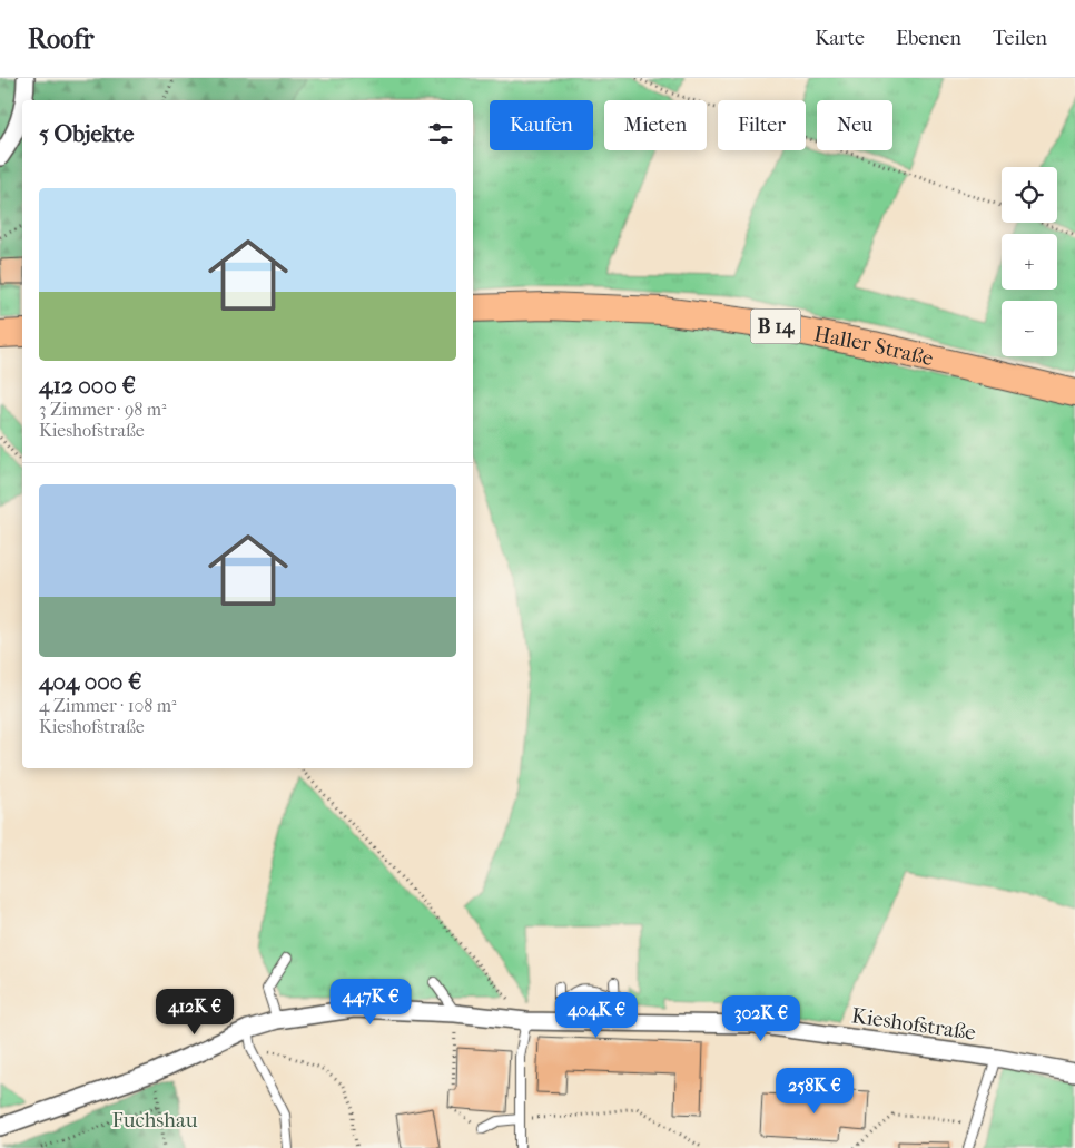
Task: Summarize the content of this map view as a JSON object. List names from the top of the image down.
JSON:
{
  "streets": {
    "main road": ["B 14", "Haller Straße"],
    "street": ["Kieshofstraße"]
  },
  "parks": ["Fuchshau"],
  "page": {
    "header": "Roofr",
    "nav": ["Karte", "Ebenen", "Teilen"],
    "chip": [
      "Kaufen",
      "Mieten",
      "Filter",
      "Neu"
    ],
    "heading": "5 Objekte",
    "map_buttons": ["+", "−"],
    "list": [
      {
        "name": "412 000 €",
        "note": "3 Zimmer · 98 m² · Kieshofstraße"
      },
      {
        "name": "404 000 €",
        "note": "4 Zimmer · 108 m² · Kieshofstraße"
      }
    ],
    "price": [
      "447K €",
      "412K €",
      "404K €",
      "302K €",
      "258K €"
    ]
  }
}
